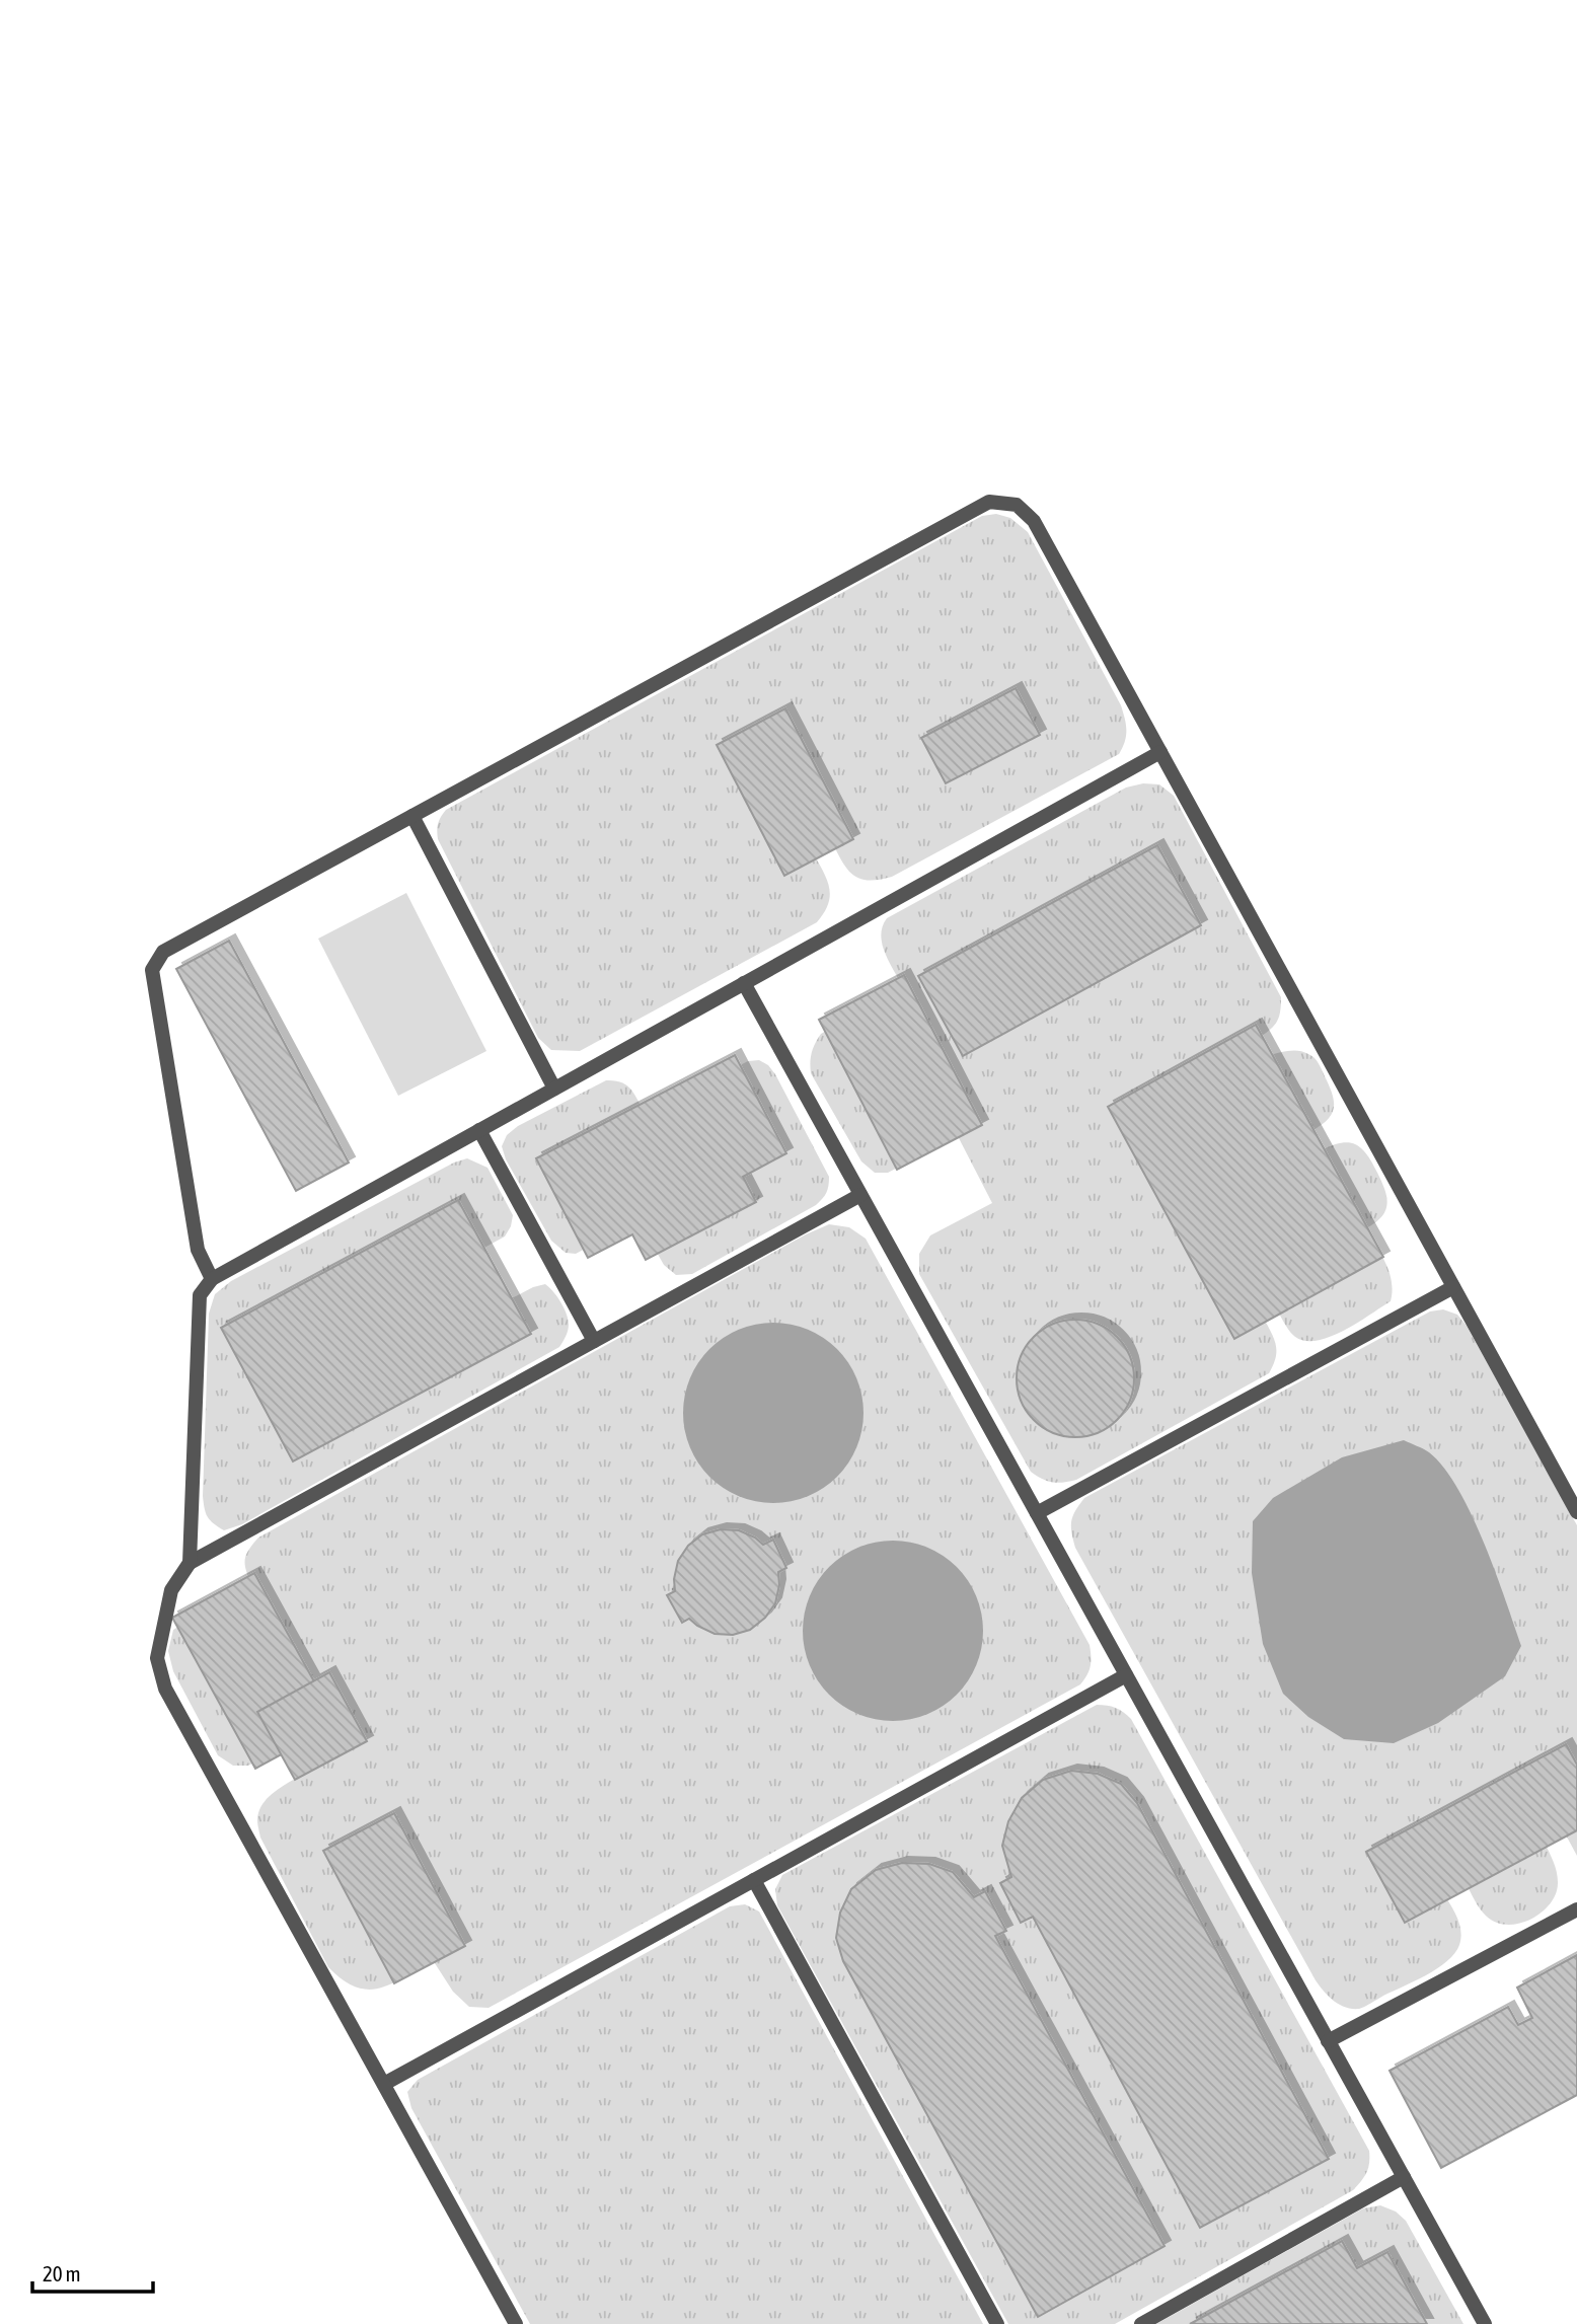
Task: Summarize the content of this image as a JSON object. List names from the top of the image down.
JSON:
{
  "scale_bar": "20 m"
}
